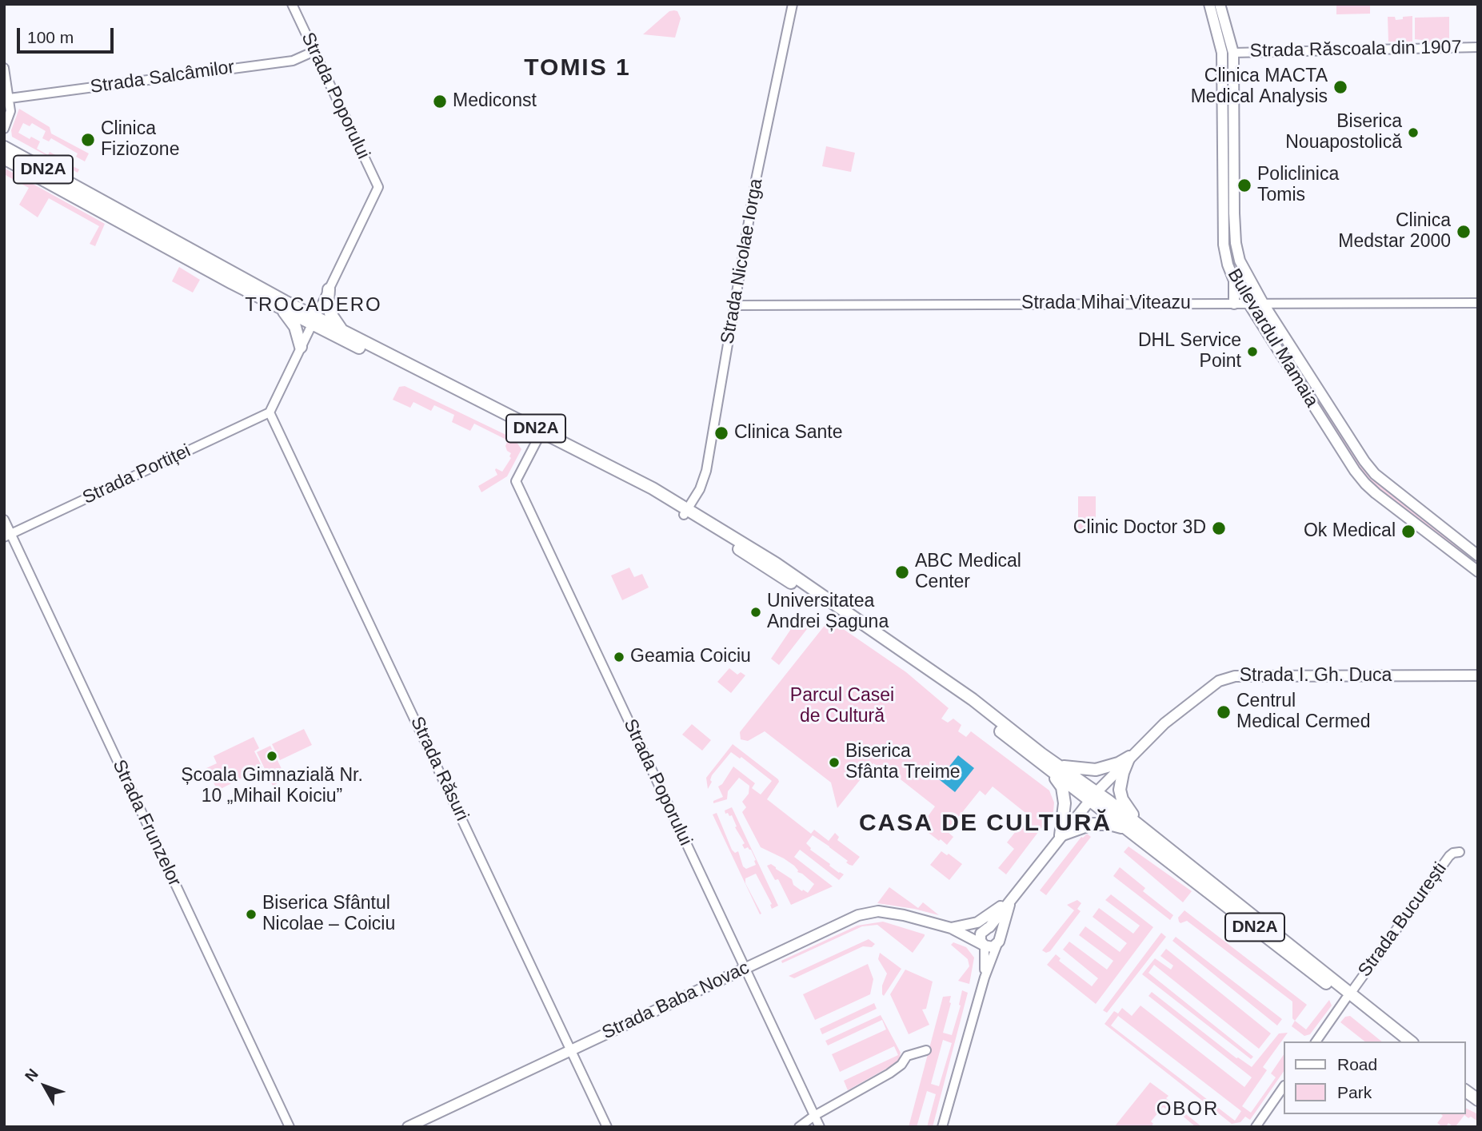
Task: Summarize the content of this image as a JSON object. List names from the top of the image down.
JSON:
{
  "streets": {
    "main road": [
      "DN2A",
      "Bulevardul Mamaia",
      "Strada I. Gh. Duca",
      "Strada Baba Novac"
    ],
    "street": [
      "Strada Răscoala din 1907",
      "Strada Salcâmilor",
      "Strada Poporului",
      "Strada Nicolae Iorga",
      "Strada Mihai Viteazu",
      "Strada Portiței",
      "Strada Răsuri",
      "Strada Frunzelor",
      "Strada București"
    ]
  },
  "crossings": [
    ["Strada Răscoala din 1907", "Bulevardul Mamaia"],
    ["Strada Salcâmilor", "Strada Poporului"],
    ["Strada Poporului", "DN2A"],
    ["Strada Poporului", "Strada Baba Novac"],
    ["DN2A", "Strada Nicolae Iorga"],
    ["DN2A", "Strada I. Gh. Duca"],
    ["DN2A", "Strada București"],
    ["Strada Nicolae Iorga", "Strada Mihai Viteazu"],
    ["Strada Mihai Viteazu", "Bulevardul Mamaia"],
    ["Strada Portiței", "Strada Răsuri"],
    ["Strada Portiței", "Strada Frunzelor"],
    ["Strada I. Gh. Duca", "Strada Baba Novac"],
    ["Strada Răsuri", "Strada Baba Novac"]
  ],
  "districts": [
    "TOMIS 1",
    "TROCADERO",
    "CASA DE CULTURĂ",
    "OBOR"
  ],
  "parks": ["Parcul Casei de Cultură"],
  "places": [
    "Clinica MACTA Medical Analysis",
    "Mediconst",
    "Biserica Nouapostolică",
    "Clinica Fiziozone",
    "Policlinica Tomis",
    "Clinica Medstar 2000",
    "DHL Service Point",
    "Clinica Sante",
    "Clinic Doctor 3D",
    "Ok Medical",
    "ABC Medical Center",
    "Universitatea Andrei Șaguna",
    "Geamia Coiciu",
    "Centrul Medical Cermed",
    "Școala Gimnazială Nr. 10 „Mihail Koiciu”",
    "Biserica Sfânta Treime",
    "Biserica Sfântul Nicolae – Coiciu"
  ],
  "legend": ["Road", "Park"],
  "scale_bar": "100 m",
  "north": "top left"
}
